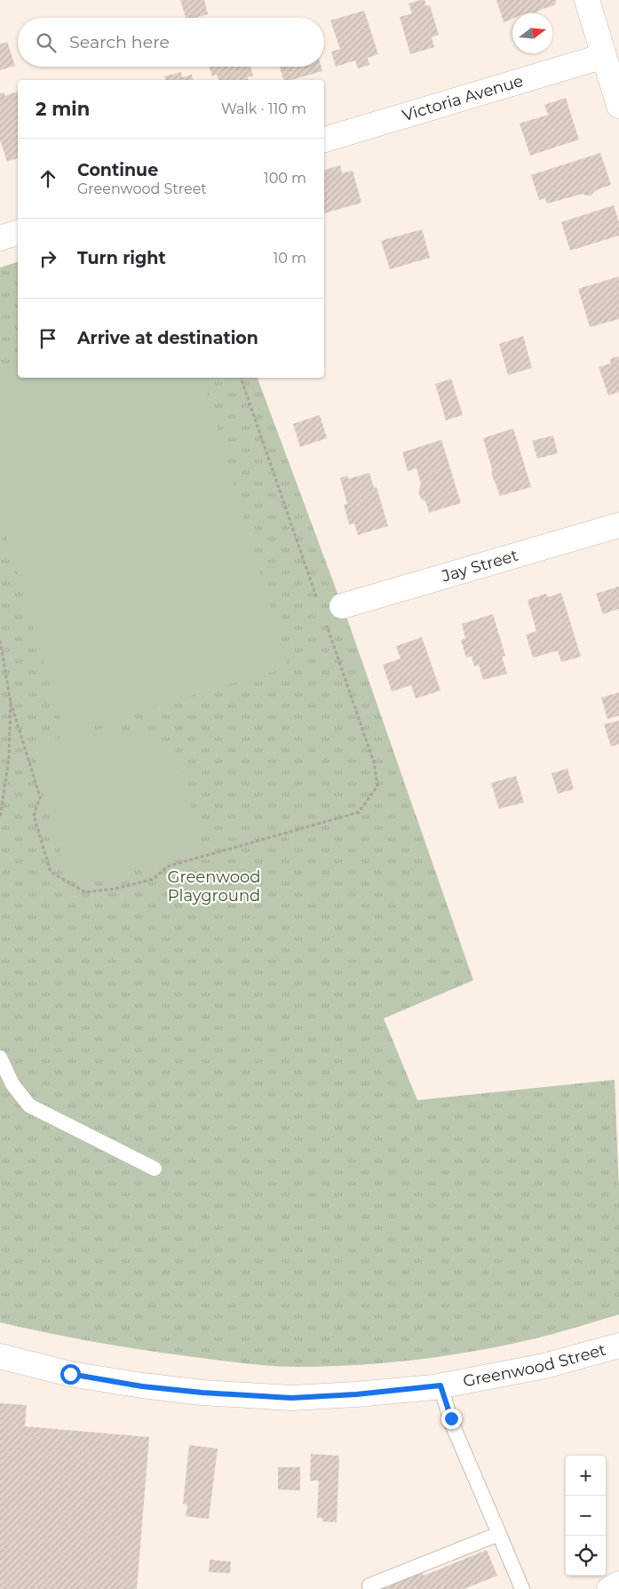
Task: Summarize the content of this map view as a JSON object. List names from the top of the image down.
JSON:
{
  "streets": {
    "street": ["Victoria Avenue", "Jay Street", "Greenwood Street"]
  },
  "parks": ["Greenwood Playground"],
  "north": "right",
  "page": {
    "search": "Search here",
    "heading": ["2 min", "Walk · 110 m"],
    "list": [
      ["Continue", "Greenwood Street", "100 m"],
      ["Turn right", "10 m"],
      "Arrive at destination"
    ],
    "map_buttons": ["+", "−"]
  }
}
